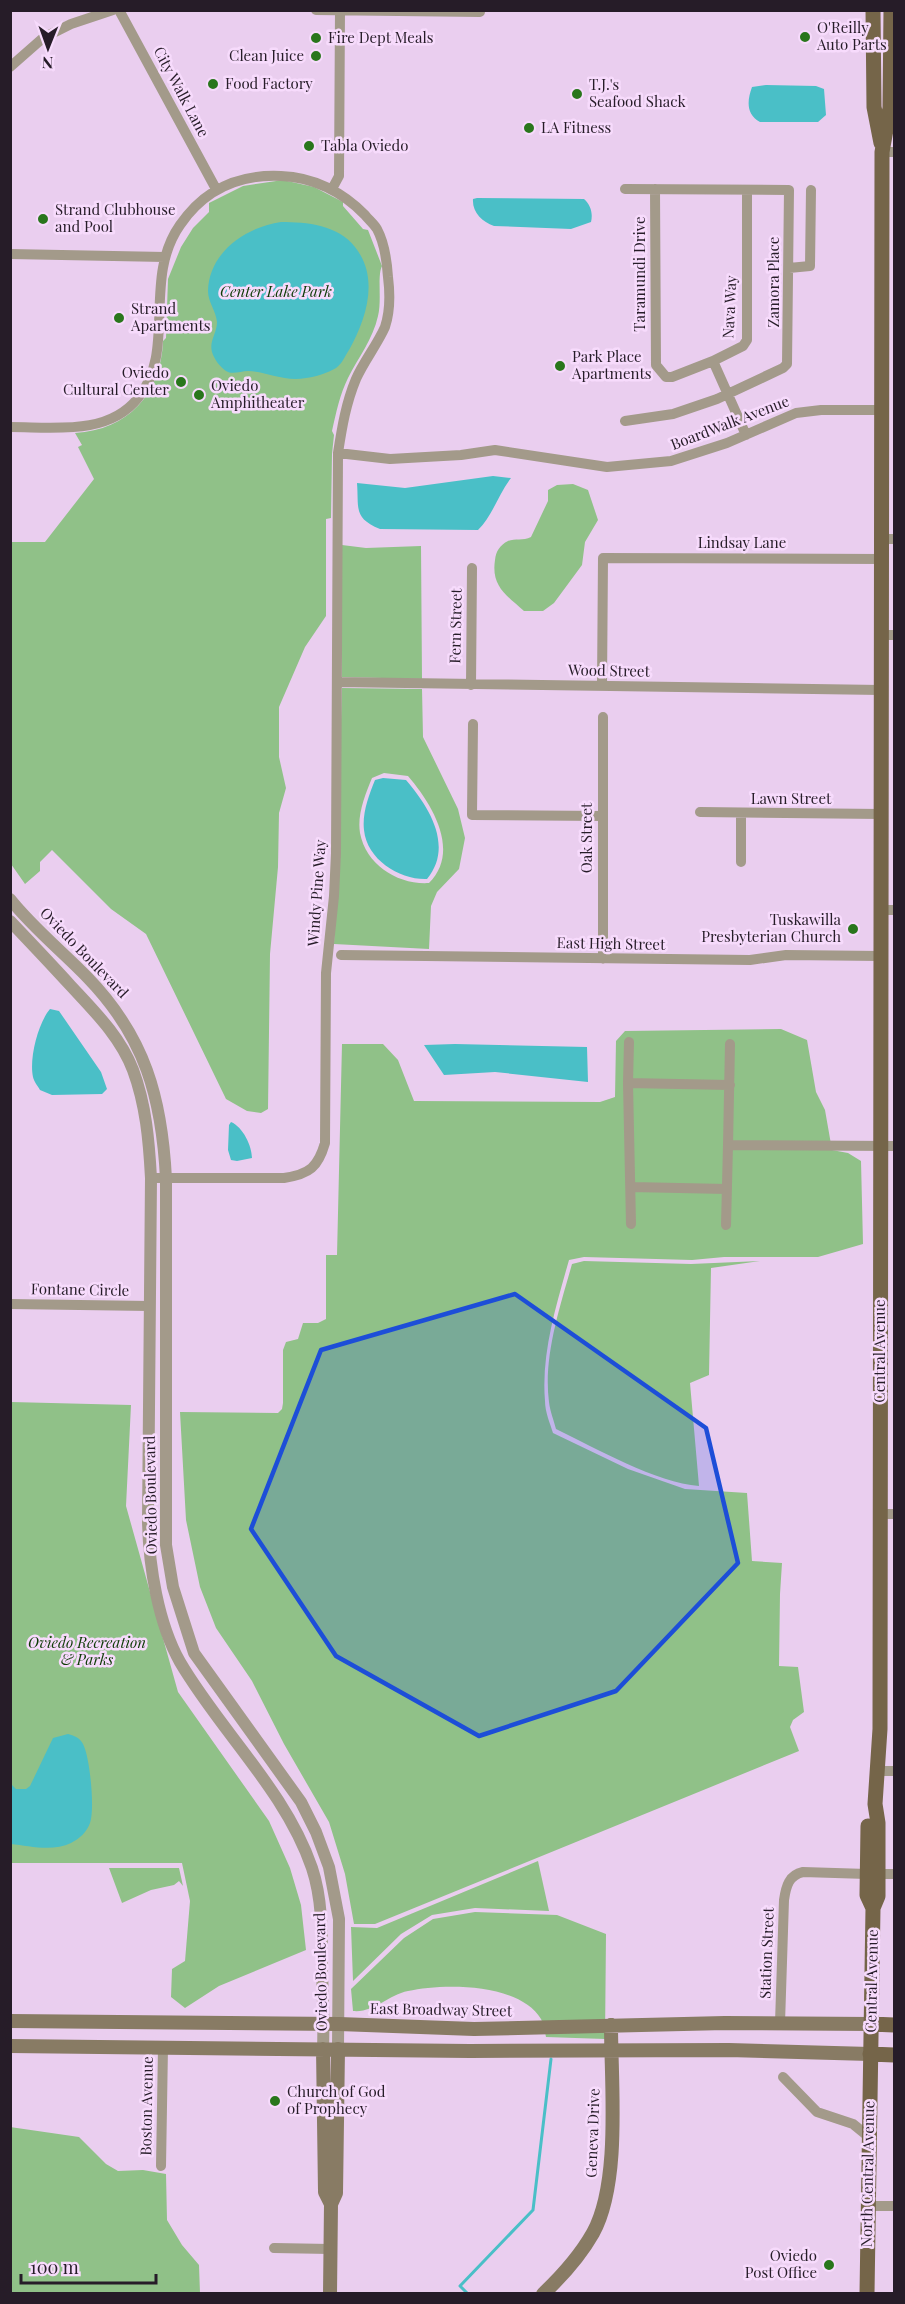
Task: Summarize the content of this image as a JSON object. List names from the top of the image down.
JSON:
{
  "streets": {
    "main road": [
      "Oviedo Boulevard",
      "Central Avenue",
      "East Broadway Street",
      "Geneva Drive",
      "North Central Avenue"
    ],
    "street": [
      "City Walk Lane",
      "Taramundi Drive",
      "Zamora Place",
      "Nava Way",
      "BoardWalk Avenue",
      "Lindsay Lane",
      "Fern Street",
      "Wood Street",
      "Lawn Street",
      "Oak Street",
      "Windy Pine Way",
      "East High Street",
      "Fontane Circle",
      "Station Street",
      "Boston Avenue"
    ]
  },
  "crossings": [
    ["City Walk Lane", "Windy Pine Way"],
    ["Taramundi Drive", "Zamora Place"],
    ["Taramundi Drive", "Nava Way"],
    ["Zamora Place", "Nava Way"],
    ["BoardWalk Avenue", "Windy Pine Way"],
    ["BoardWalk Avenue", "Central Avenue"],
    ["Lindsay Lane", "Wood Street"],
    ["Lindsay Lane", "Central Avenue"],
    ["Fern Street", "Wood Street"],
    ["Wood Street", "Windy Pine Way"],
    ["Wood Street", "Central Avenue"],
    ["Lawn Street", "Central Avenue"],
    ["Oak Street", "East High Street"],
    ["Windy Pine Way", "Oviedo Boulevard"],
    ["East High Street", "Central Avenue"],
    ["Oviedo Boulevard", "Fontane Circle"],
    ["Oviedo Boulevard", "East Broadway Street"],
    ["Central Avenue", "Station Street"],
    ["Central Avenue", "East Broadway Street"],
    ["Central Avenue", "North Central Avenue"],
    ["Station Street", "East Broadway Street"],
    ["East Broadway Street", "Geneva Drive"]
  ],
  "parks": ["Center Lake Park", "Oviedo Recreation & Parks"],
  "places": [
    "O'Reilly Auto Parts",
    "Fire Dept Meals",
    "Clean Juice",
    "Food Factory",
    "T.J.'s Seafood Shack",
    "LA Fitness",
    "Tabla Oviedo",
    "Strand Clubhouse and Pool",
    "Strand Apartments",
    "Park Place Apartments",
    "Oviedo Cultural Center",
    "Oviedo Amphitheater",
    "Tuskawilla Presbyterian Church",
    "Church of God of Prophecy",
    "Oviedo Post Office"
  ],
  "scale_bar": "100 m",
  "north": "bottom"
}
